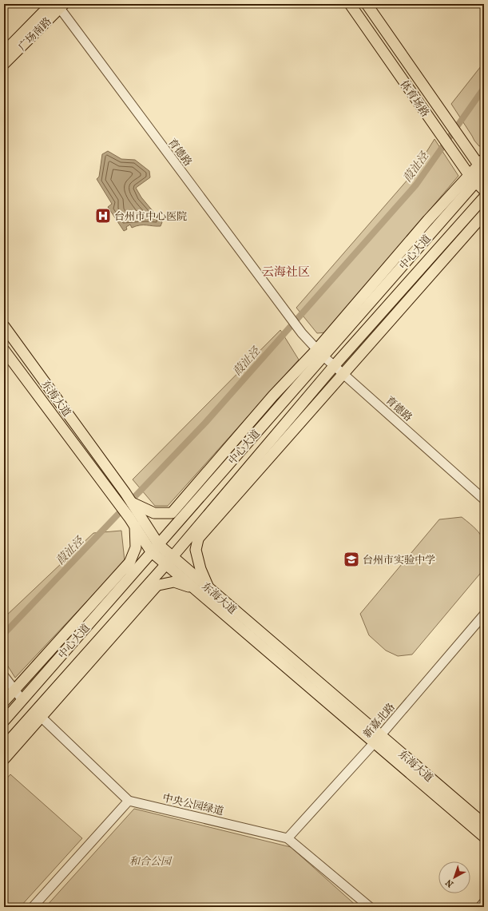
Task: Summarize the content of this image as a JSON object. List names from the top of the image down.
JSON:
{
  "streets": {
    "main road": [
      "广场南路",
      "体育场路",
      "中心大道",
      "东海大道"
    ],
    "street": ["育德路", "新嘉北路", "中央公园绿道"]
  },
  "crossings": [
    ["广场南路", "育德路"],
    ["体育场路", "中心大道"],
    ["育德路", "中心大道"],
    ["中心大道", "东海大道"],
    ["东海大道", "新嘉北路"],
    ["新嘉北路", "中央公园绿道"]
  ],
  "districts": ["云海社区"],
  "water": ["葭沚泾"],
  "parks": ["和合公园"],
  "places": {
    "hospital": ["台州市中心医院"],
    "school or university": ["台州市实验中学"]
  },
  "north": "bottom left"
}
